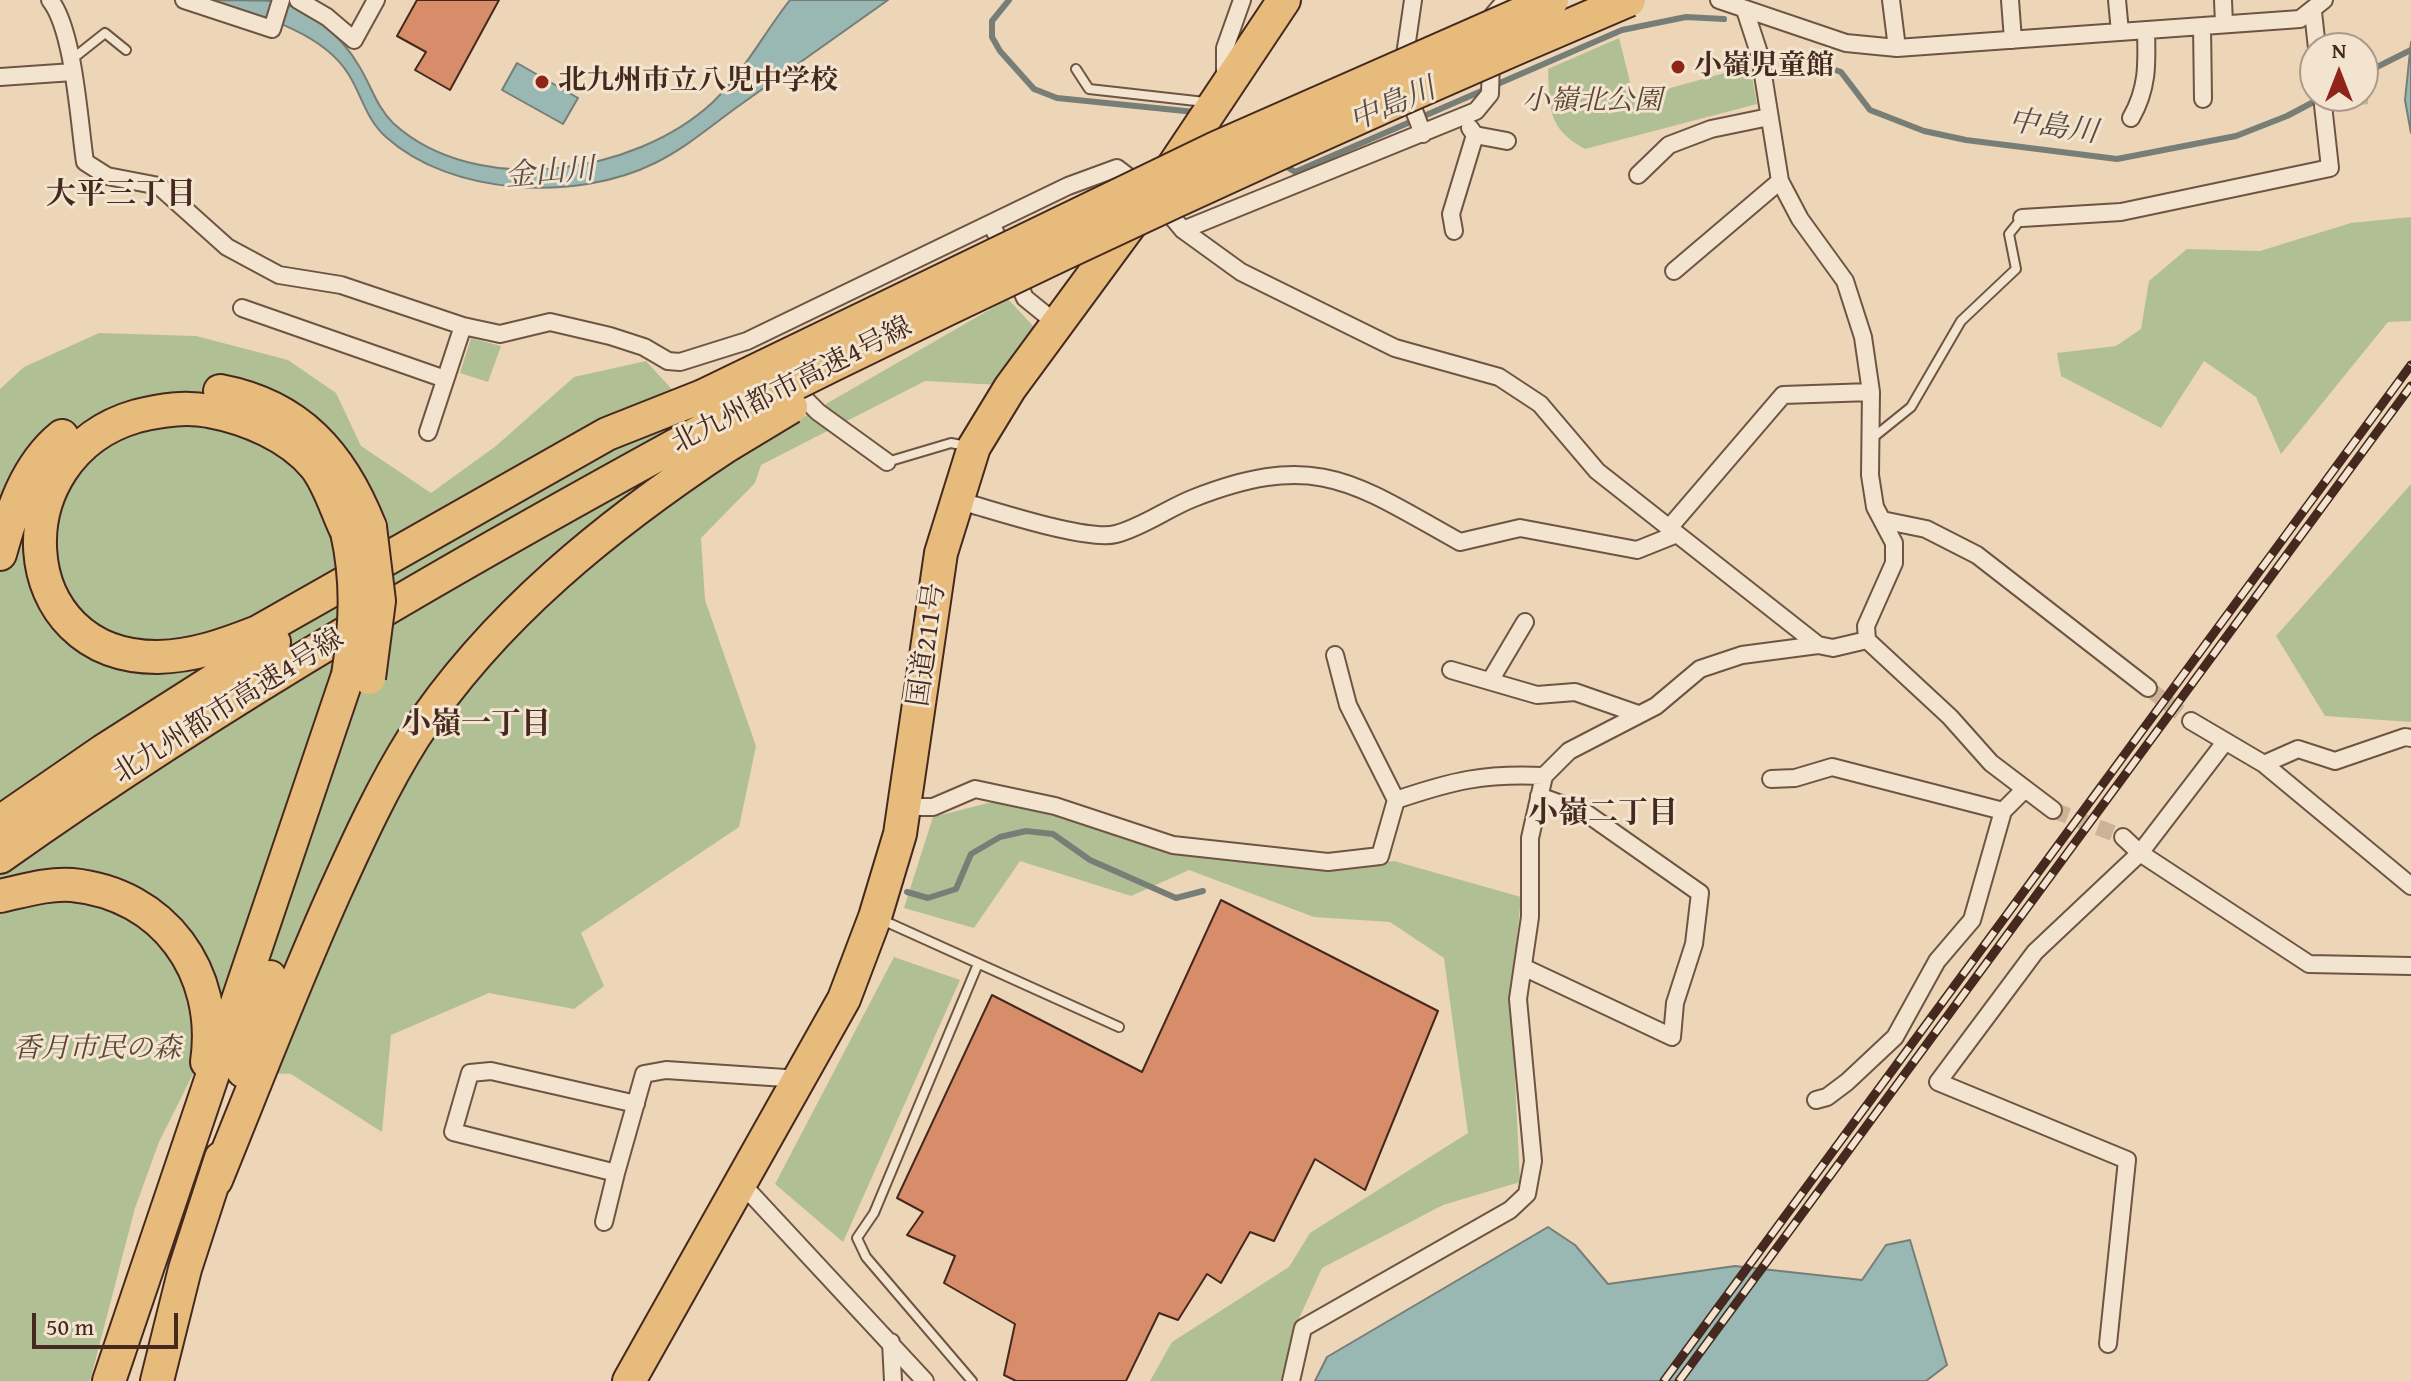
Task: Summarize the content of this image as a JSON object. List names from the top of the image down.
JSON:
{
  "streets": {
    "highway": ["北九州都市高速4号線", "国道211号"]
  },
  "districts": ["大平三丁目", "小嶺一丁目", "小嶺二丁目"],
  "water": ["中島川", "金山川"],
  "parks": ["小嶺北公園", "香月市民の森"],
  "places": ["小嶺児童館", "北九州市立八児中学校"],
  "scale_bar": "50 m",
  "north": "top"
}
